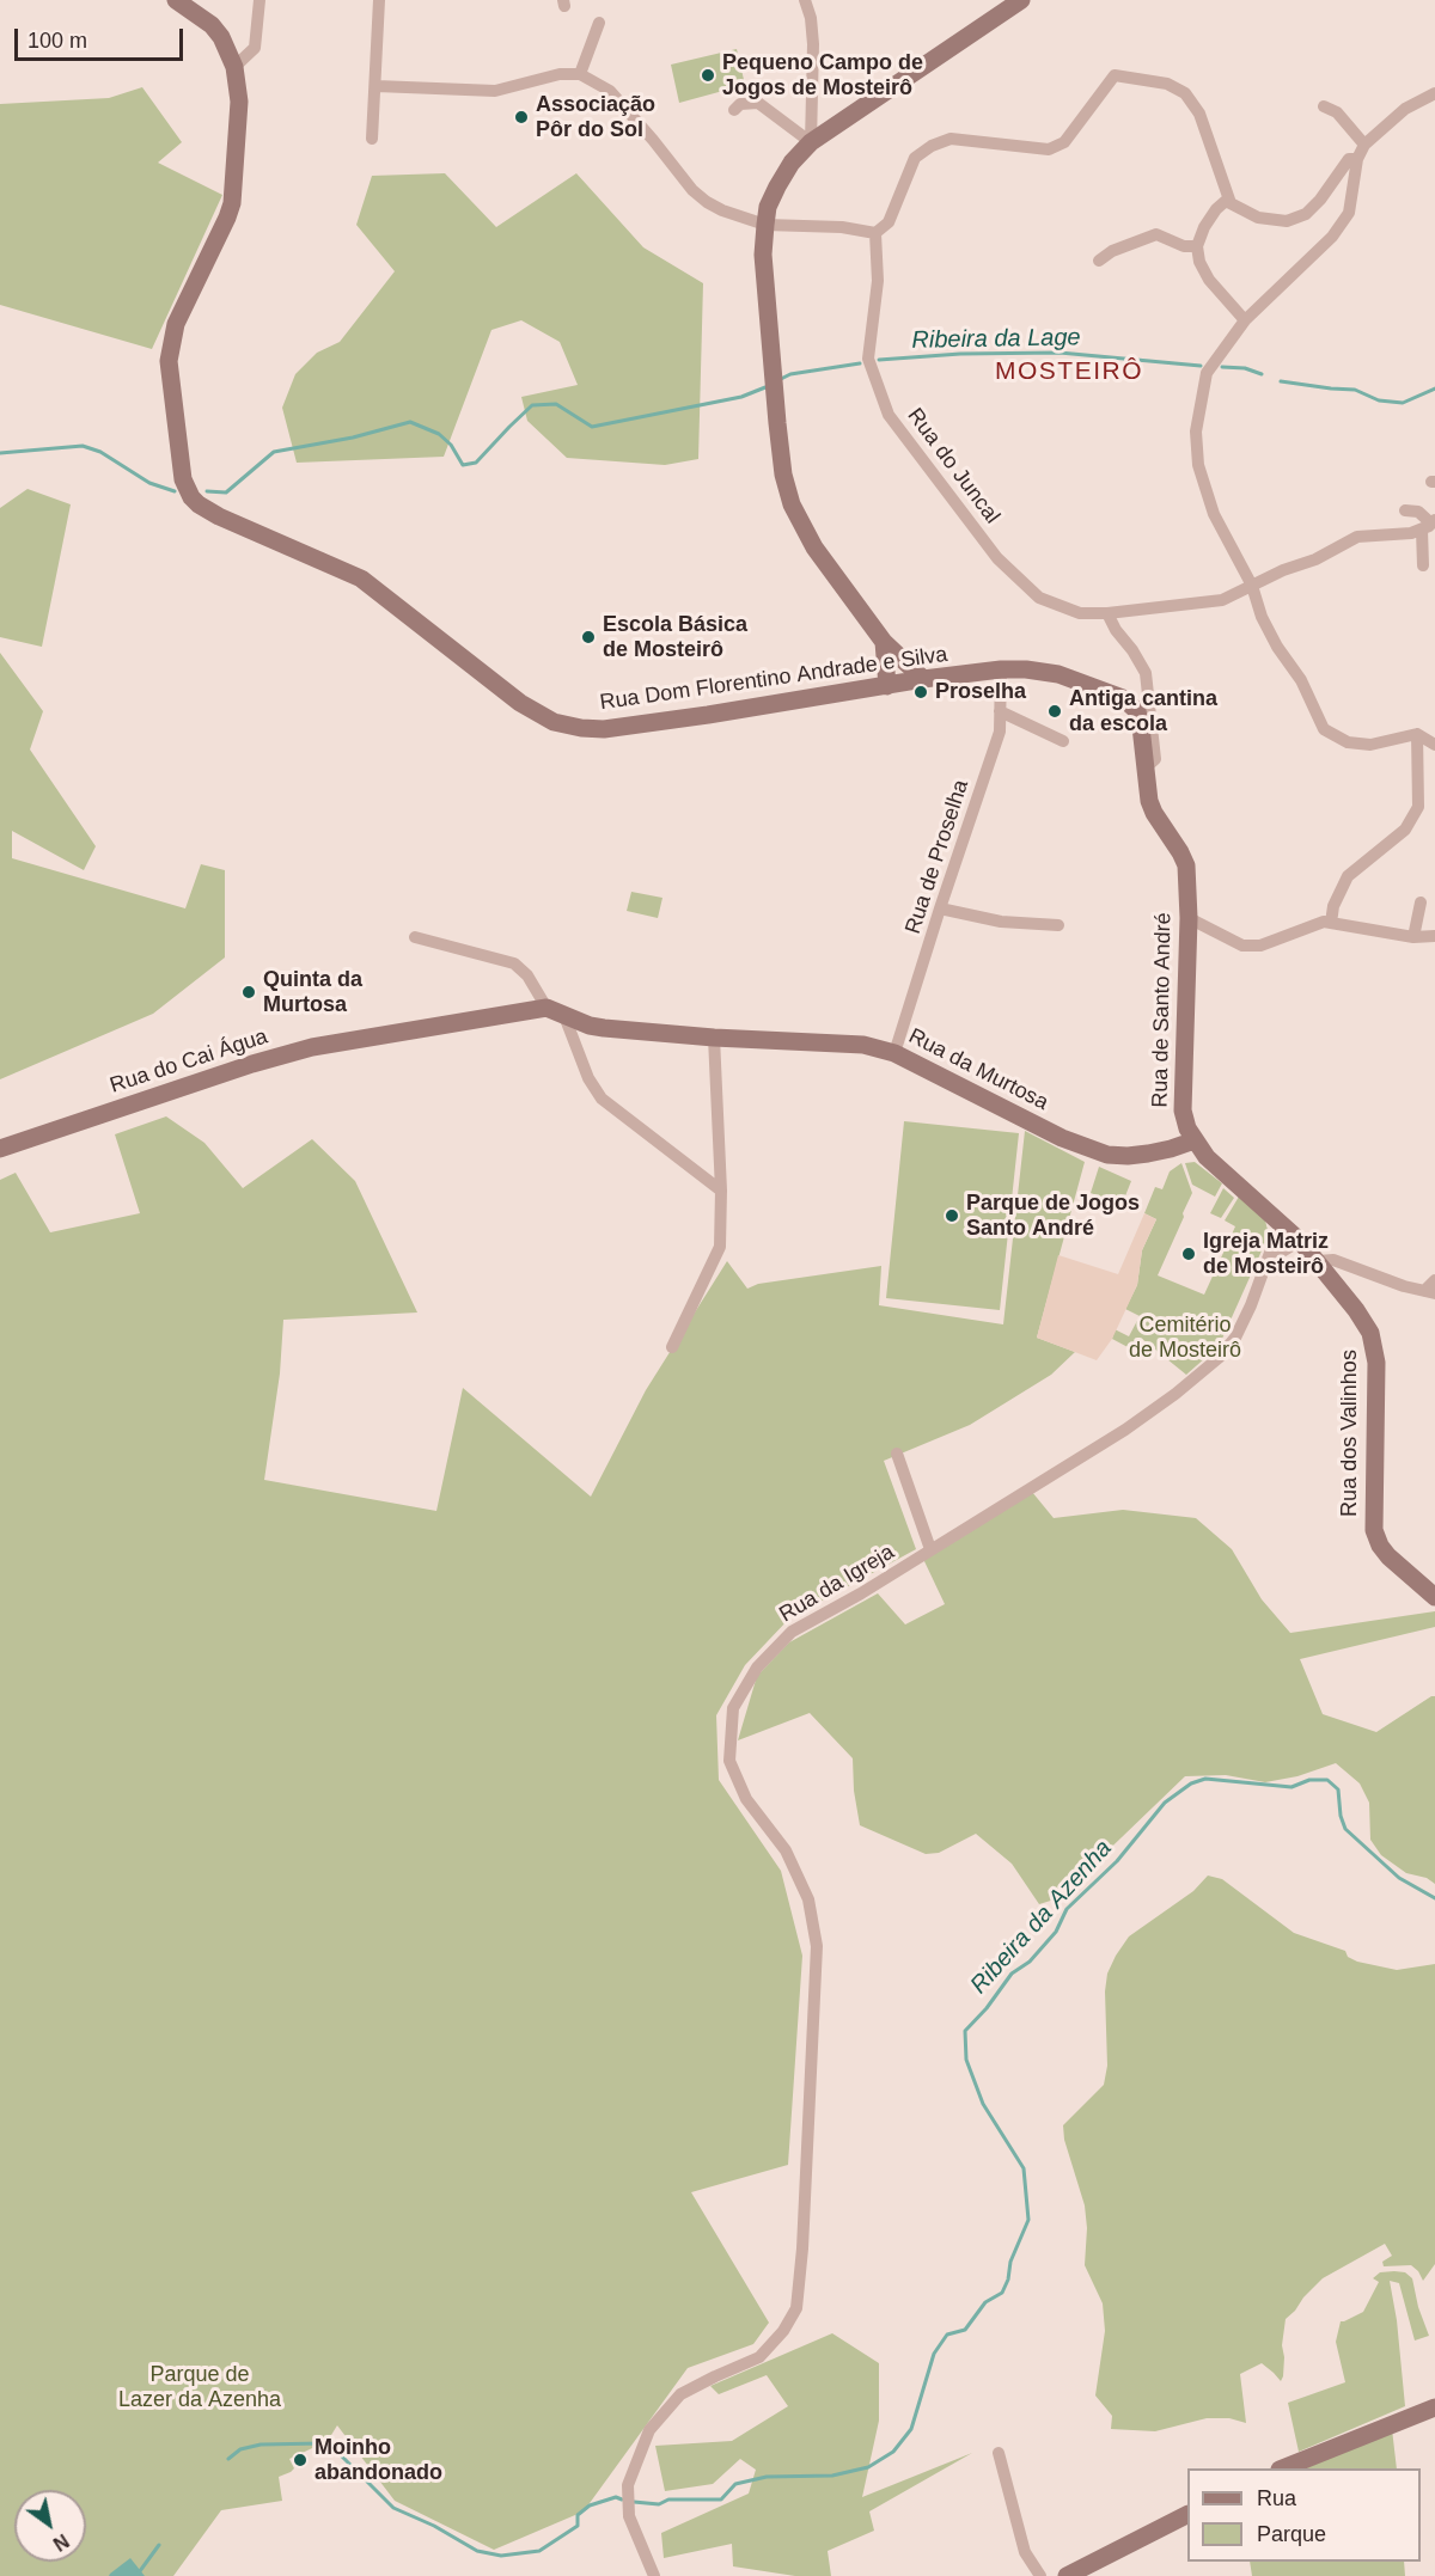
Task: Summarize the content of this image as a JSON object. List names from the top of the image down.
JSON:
{
  "streets": {
    "main road": [
      "Rua Dom Florentino Andrade e Silva",
      "Rua de Santo André",
      "Rua do Cai Água",
      "Rua da Murtosa",
      "Rua dos Valinhos"
    ],
    "street": ["Rua do Juncal", "Rua de Proselha", "Rua da Igreja"]
  },
  "crossings": [
    ["Rua Dom Florentino Andrade e Silva", "Rua de Proselha"],
    ["Rua Dom Florentino Andrade e Silva", "Rua de Santo André"],
    ["Rua de Proselha", "Rua da Murtosa"],
    ["Rua de Santo André", "Rua da Murtosa"],
    ["Rua de Santo André", "Rua dos Valinhos"],
    ["Rua de Santo André", "Rua da Igreja"]
  ],
  "districts": ["MOSTEIRÔ"],
  "water": ["Ribeira da Lage", "Ribeira da Azenha"],
  "parks": ["Cemitério de Mosteirô", "Parque de Lazer da Azenha"],
  "places": [
    "Pequeno Campo de Jogos de Mosteirô",
    "Associação Pôr do Sol",
    "Escola Básica de Mosteirô",
    "Proselha",
    "Antiga cantina da escola",
    "Quinta da Murtosa",
    "Parque de Jogos Santo André",
    "Igreja Matriz de Mosteirô",
    "Moinho abandonado"
  ],
  "legend": ["Rua", "Parque"],
  "scale_bar": "100 m",
  "north": "bottom right"
}
